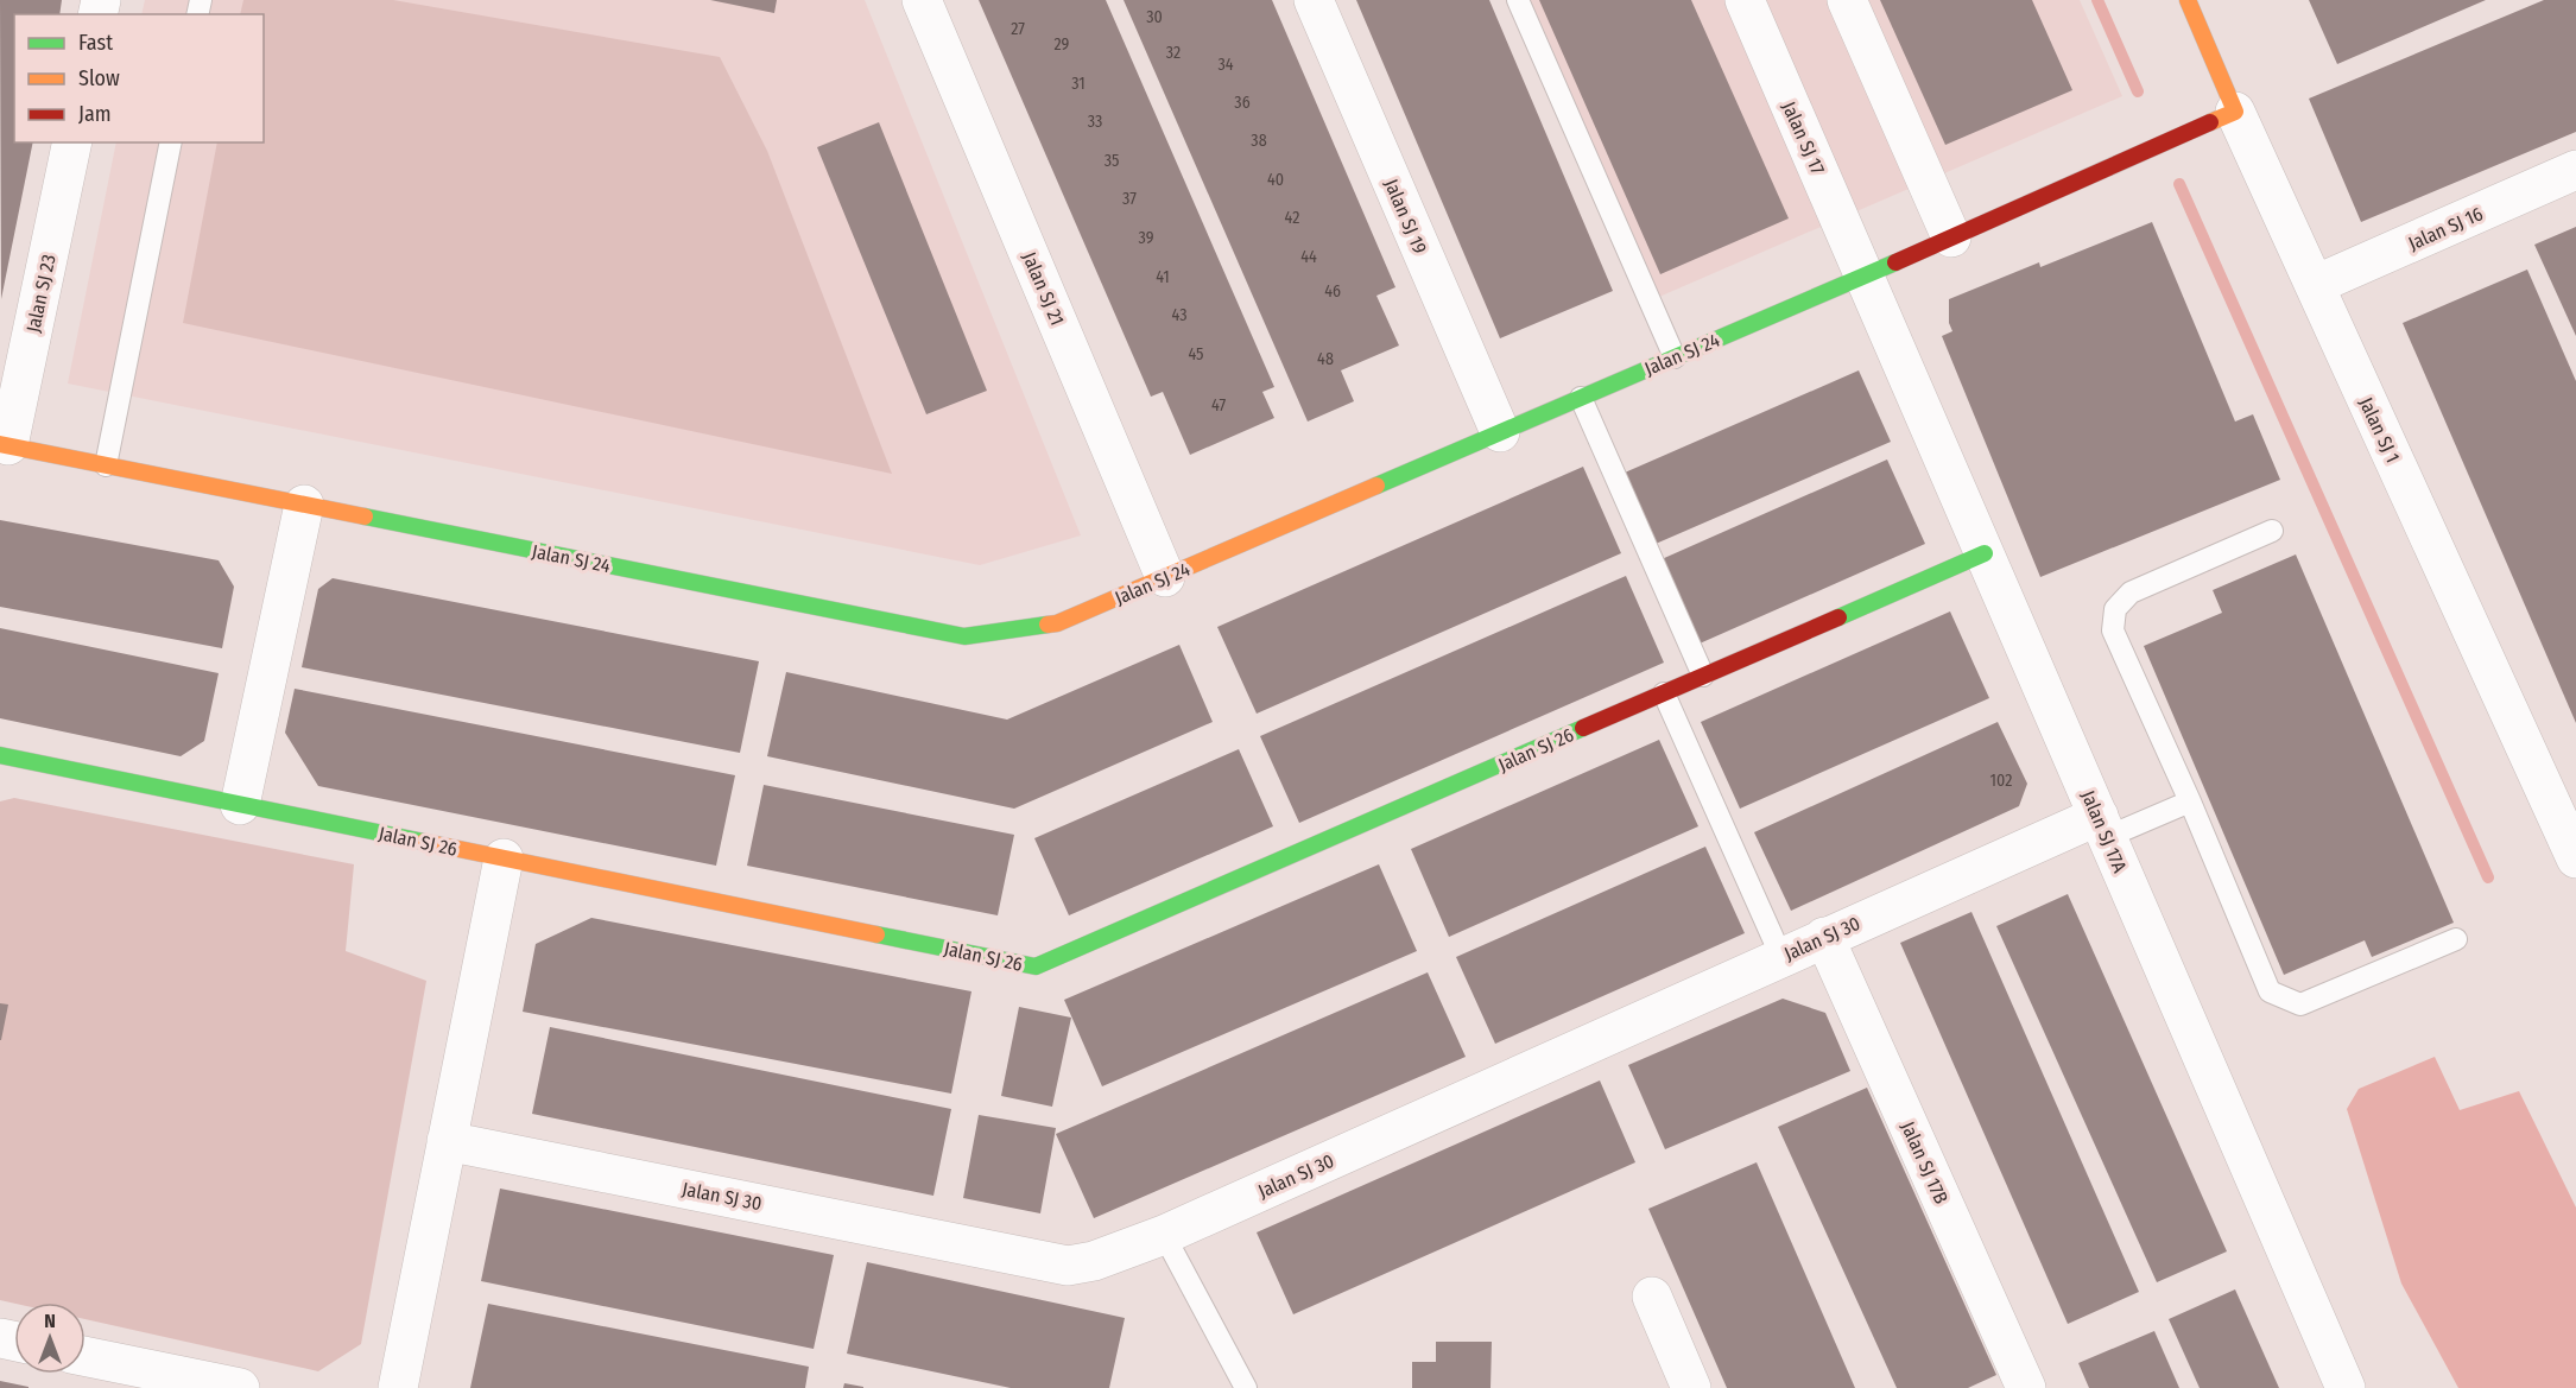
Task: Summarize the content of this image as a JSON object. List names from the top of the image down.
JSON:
{
  "streets": {
    "street": [
      "Jalan SJ 17",
      "Jalan SJ 19",
      "Jalan SJ 16",
      "Jalan SJ 21",
      "Jalan SJ 23",
      "Jalan SJ 24",
      "Jalan SJ 1",
      "Jalan SJ 26",
      "Jalan SJ 17A",
      "Jalan SJ 30",
      "Jalan SJ 17B"
    ]
  },
  "crossings": [
    ["Jalan SJ 17", "Jalan SJ 24"],
    ["Jalan SJ 17", "Jalan SJ 17A"],
    ["Jalan SJ 19", "Jalan SJ 24"],
    ["Jalan SJ 16", "Jalan SJ 1"],
    ["Jalan SJ 21", "Jalan SJ 24"],
    ["Jalan SJ 23", "Jalan SJ 24"],
    ["Jalan SJ 24", "Jalan SJ 1"],
    ["Jalan SJ 24", "Jalan SJ 17A"],
    ["Jalan SJ 26", "Jalan SJ 17A"],
    ["Jalan SJ 17A", "Jalan SJ 30"],
    ["Jalan SJ 30", "Jalan SJ 17B"]
  ],
  "house_numbers": [
    "30",
    "27",
    "29",
    "32",
    "34",
    "31",
    "36",
    "33",
    "38",
    "35",
    "40",
    "37",
    "42",
    "39",
    "44",
    "41",
    "46",
    "43",
    "45",
    "48",
    "47",
    "102"
  ],
  "legend": ["Fast", "Slow", "Jam"],
  "north": "top"
}
